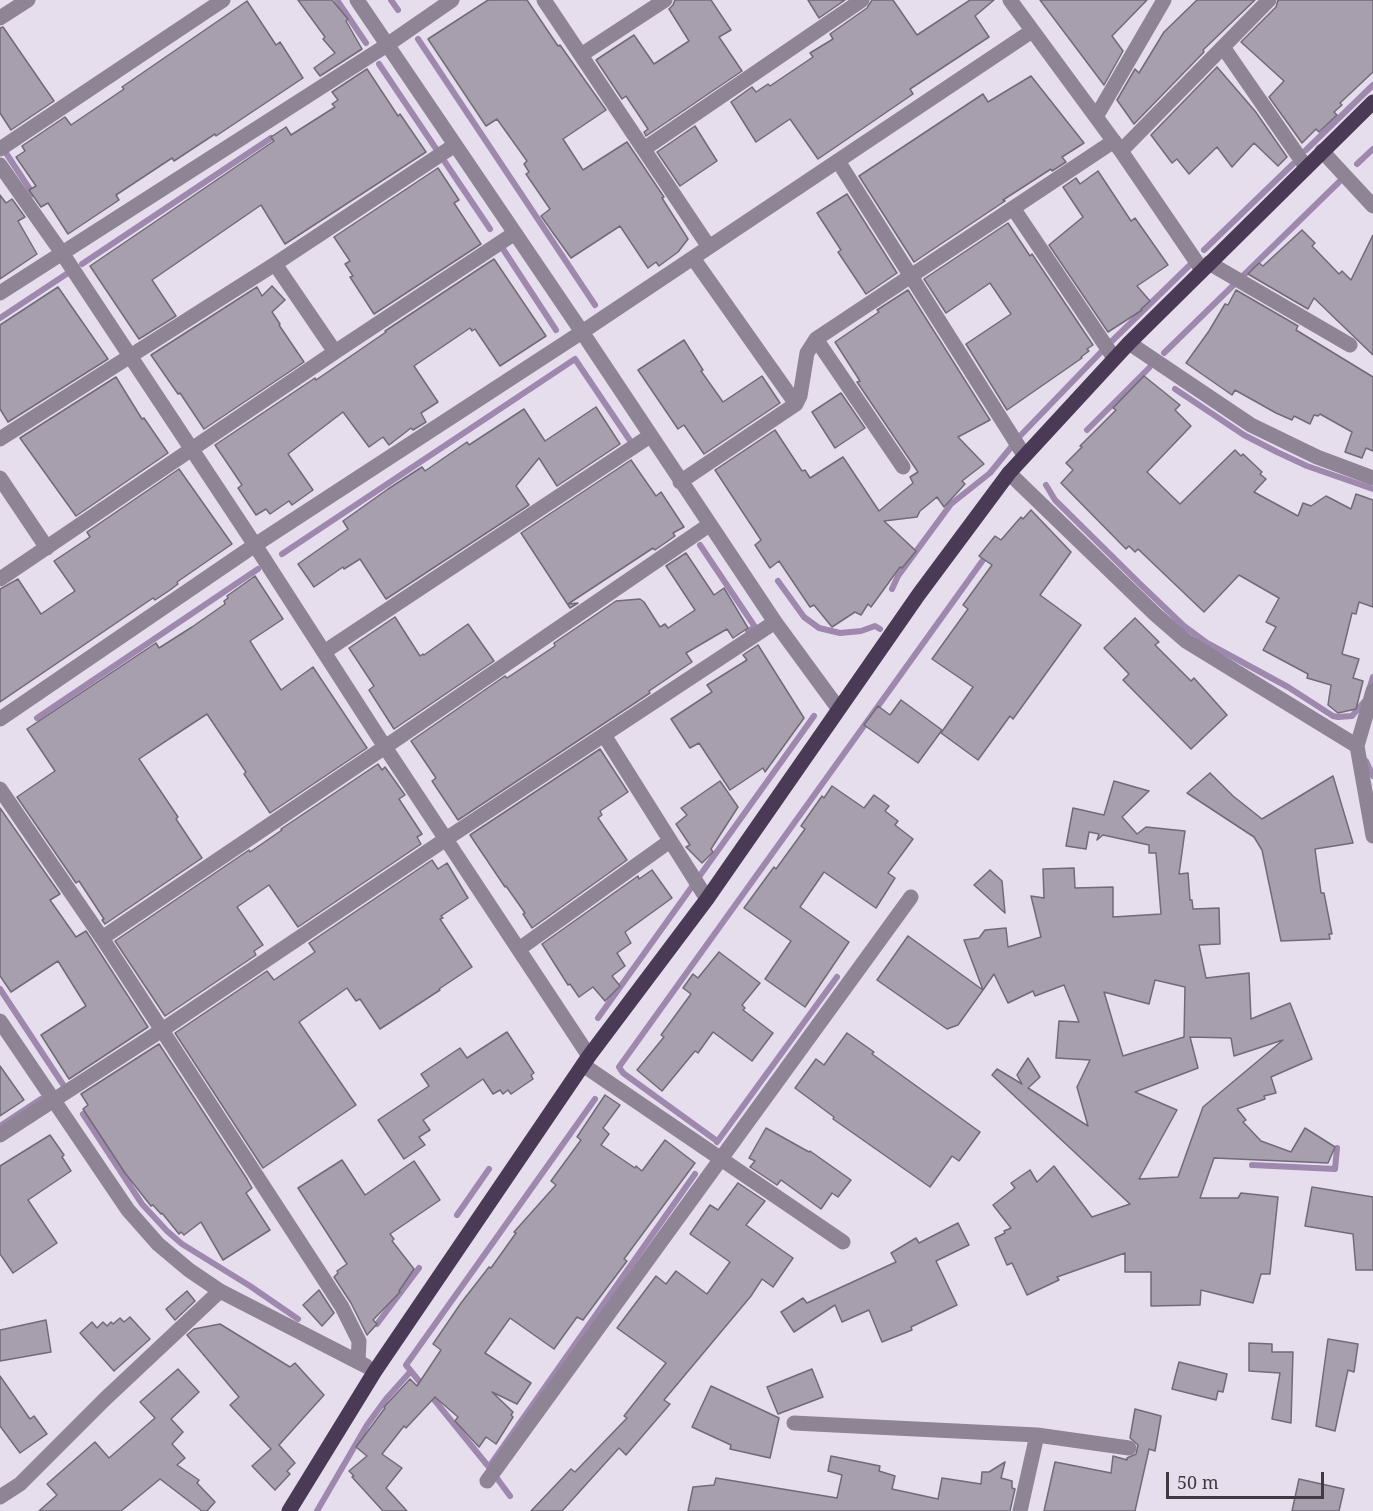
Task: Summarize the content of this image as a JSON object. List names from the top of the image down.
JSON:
{
  "scale_bar": "50 m"
}
